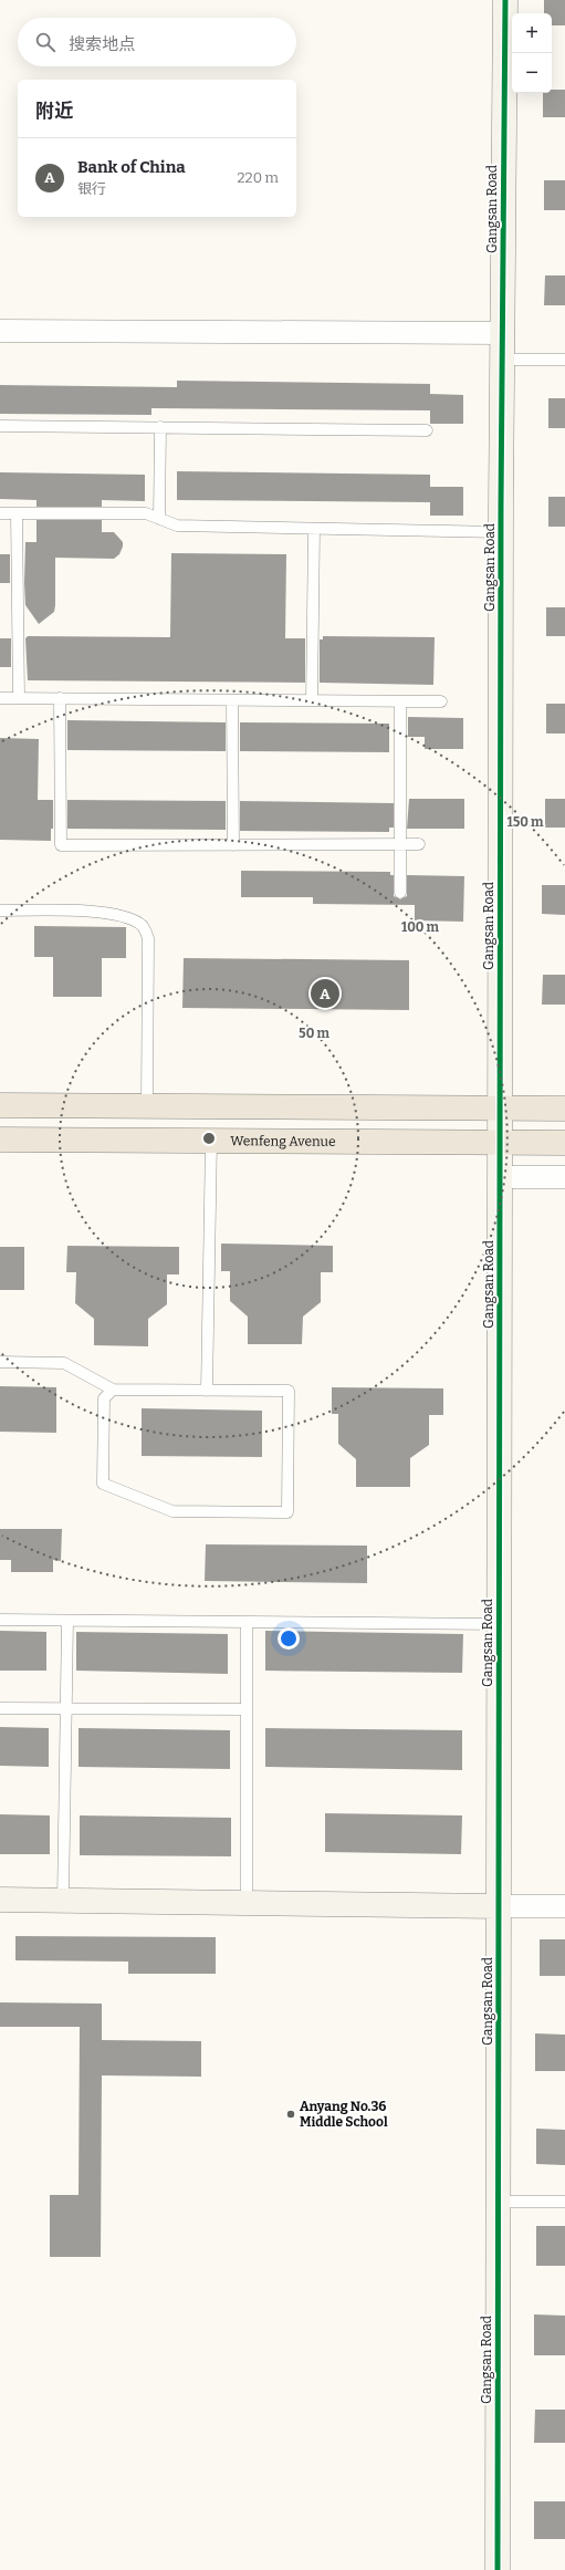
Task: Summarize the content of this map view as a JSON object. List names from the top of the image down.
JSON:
{
  "streets": {
    "main road": ["Wenfeng Avenue"],
    "street": ["Gangsan Road"]
  },
  "crossings": [
    ["Gangsan Road", "Wenfeng Avenue"]
  ],
  "places": ["Anyang No.36 Middle School"],
  "page": {
    "map_buttons": ["+", "−"],
    "search": "搜索地点",
    "heading": "附近",
    "list": [
      {
        "mark": "A",
        "name": "Bank of China",
        "note": "银行",
        "value": "220 m"
      }
    ],
    "pins": "A"
  },
  "rings": ["150 m", "100 m", "50 m"]
}
